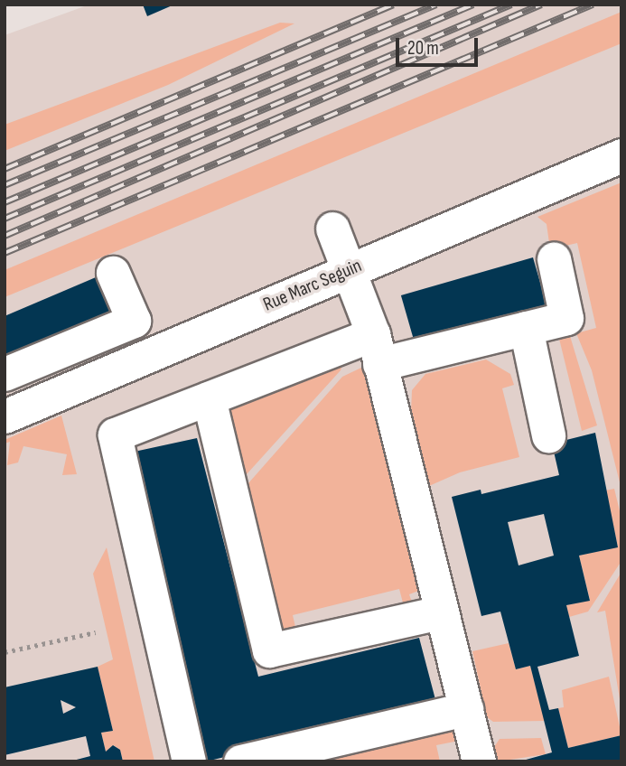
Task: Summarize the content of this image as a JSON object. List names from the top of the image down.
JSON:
{
  "streets": {
    "street": ["Rue Marc Seguin"]
  },
  "scale_bar": "20 m"
}
